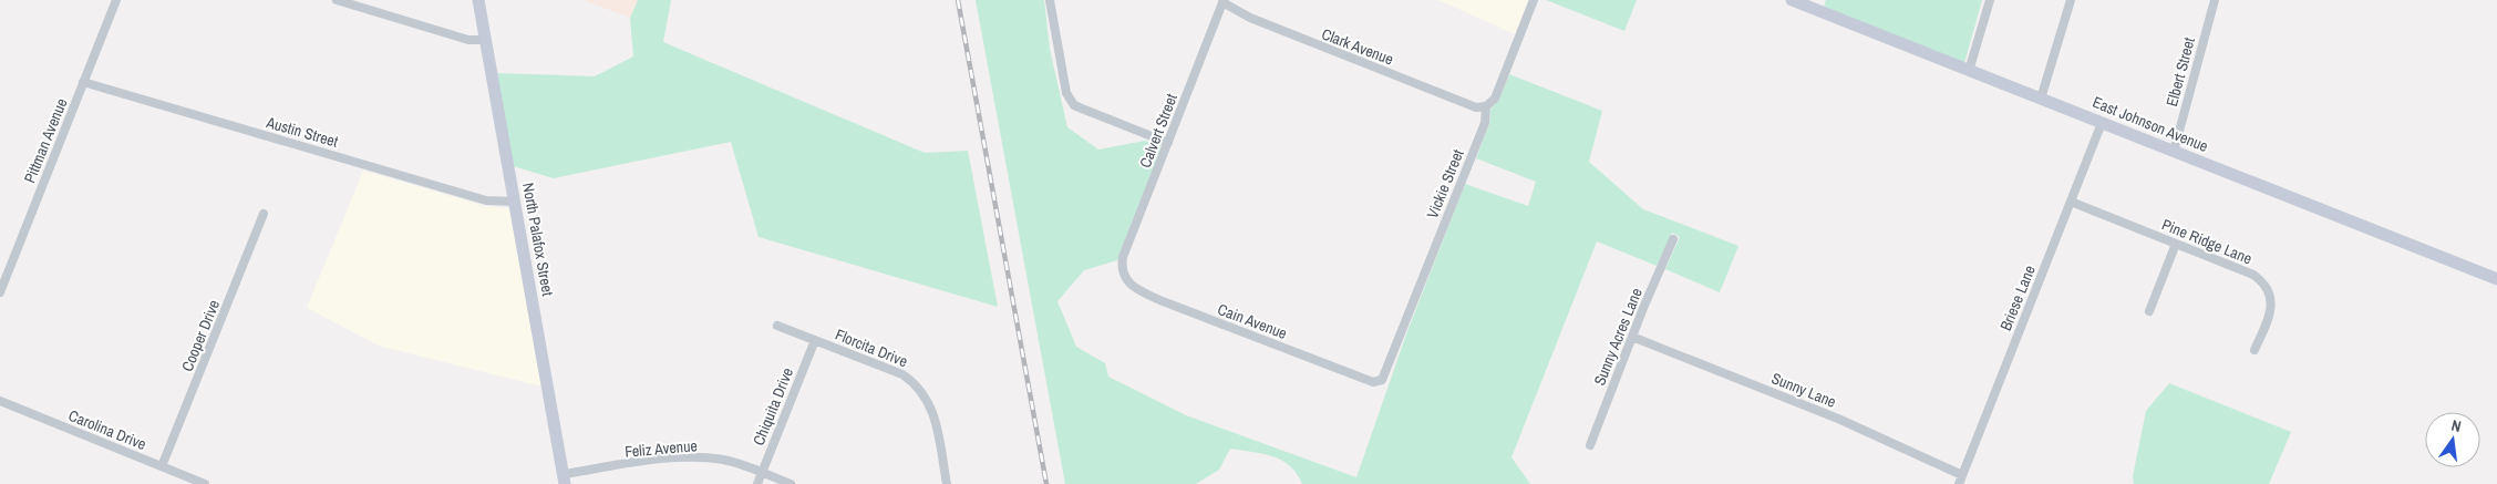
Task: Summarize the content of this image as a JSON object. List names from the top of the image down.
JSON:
{
  "streets": {
    "main road": ["East Johnson Avenue", "North Palafox Street"],
    "street": [
      "Clark Avenue",
      "Elbert Street",
      "Calvert Street",
      "Austin Street",
      "Pittman Avenue",
      "Vickie Street",
      "Pine Ridge Lane",
      "Briese Lane",
      "Cain Avenue",
      "Cooper Drive",
      "Sunny Acres Lane",
      "Florcita Drive",
      "Sunny Lane",
      "Chiquita Drive",
      "Carolina Drive",
      "Feliz Avenue"
    ]
  },
  "crossings": [
    ["Clark Avenue", "Calvert Street"],
    ["Clark Avenue", "Vickie Street"],
    ["Elbert Street", "East Johnson Avenue"],
    ["East Johnson Avenue", "Briese Lane"],
    ["Calvert Street", "Cain Avenue"],
    ["Austin Street", "Pittman Avenue"],
    ["Austin Street", "North Palafox Street"],
    ["Vickie Street", "Cain Avenue"],
    ["North Palafox Street", "Feliz Avenue"],
    ["Pine Ridge Lane", "Briese Lane"],
    ["Briese Lane", "Sunny Lane"],
    ["Cooper Drive", "Carolina Drive"],
    ["Sunny Acres Lane", "Sunny Lane"],
    ["Florcita Drive", "Chiquita Drive"],
    ["Chiquita Drive", "Feliz Avenue"]
  ],
  "north": "top"
}
